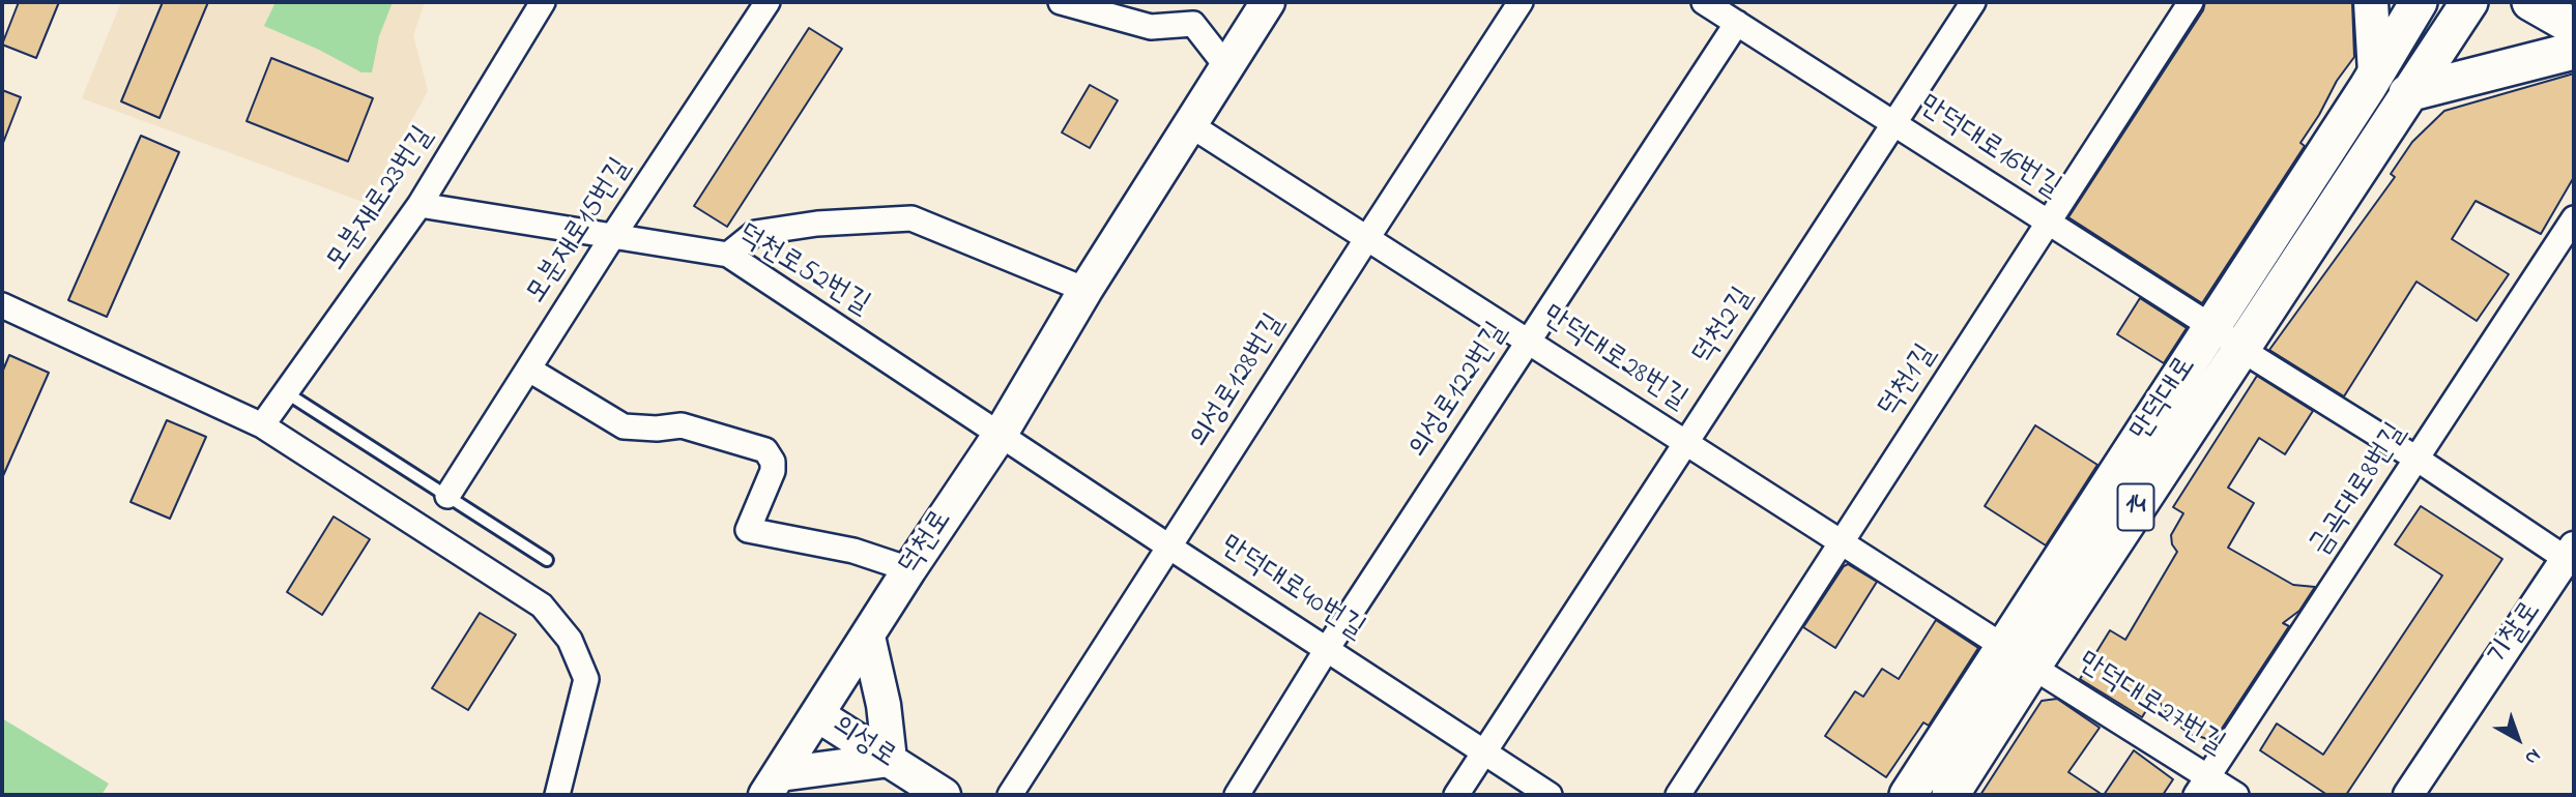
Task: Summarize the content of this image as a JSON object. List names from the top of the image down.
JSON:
{
  "streets": {
    "main road": ["만덕대로", "덕천로", "의성로"],
    "street": [
      "만덕대로16번길",
      "모분재로23번길",
      "모분재로15번길",
      "덕천로52번길",
      "덕천2길",
      "만덕대로28번길",
      "의성로128번길",
      "덕천1길",
      "의성로122번길",
      "금곡대로8번길",
      "만덕대로40번길",
      "기찰로",
      "만덕대로27번길"
    ]
  },
  "crossings": [
    ["만덕대로16번길", "덕천2길"],
    ["만덕대로16번길", "덕천1길"],
    ["만덕대로16번길", "의성로122번길"],
    ["만덕대로16번길", "만덕대로"],
    ["만덕대로16번길", "금곡대로8번길"],
    ["만덕대로16번길", "기찰로"],
    ["모분재로23번길", "덕천로52번길"],
    ["모분재로15번길", "덕천로52번길"],
    ["덕천로52번길", "덕천로"],
    ["덕천로52번길", "만덕대로40번길"],
    ["덕천2길", "만덕대로28번길"],
    ["덕천2길", "만덕대로40번길"],
    ["만덕대로28번길", "의성로128번길"],
    ["만덕대로28번길", "덕천1길"],
    ["만덕대로28번길", "의성로122번길"],
    ["만덕대로28번길", "만덕대로"],
    ["만덕대로28번길", "덕천로"],
    ["만덕대로28번길", "만덕대로27번길"],
    ["의성로128번길", "만덕대로40번길"],
    ["의성로122번길", "만덕대로40번길"],
    ["만덕대로", "만덕대로27번길"],
    ["금곡대로8번길", "만덕대로27번길"],
    ["덕천로", "만덕대로40번길"],
    ["덕천로", "의성로"]
  ],
  "north": "bottom right"
}
